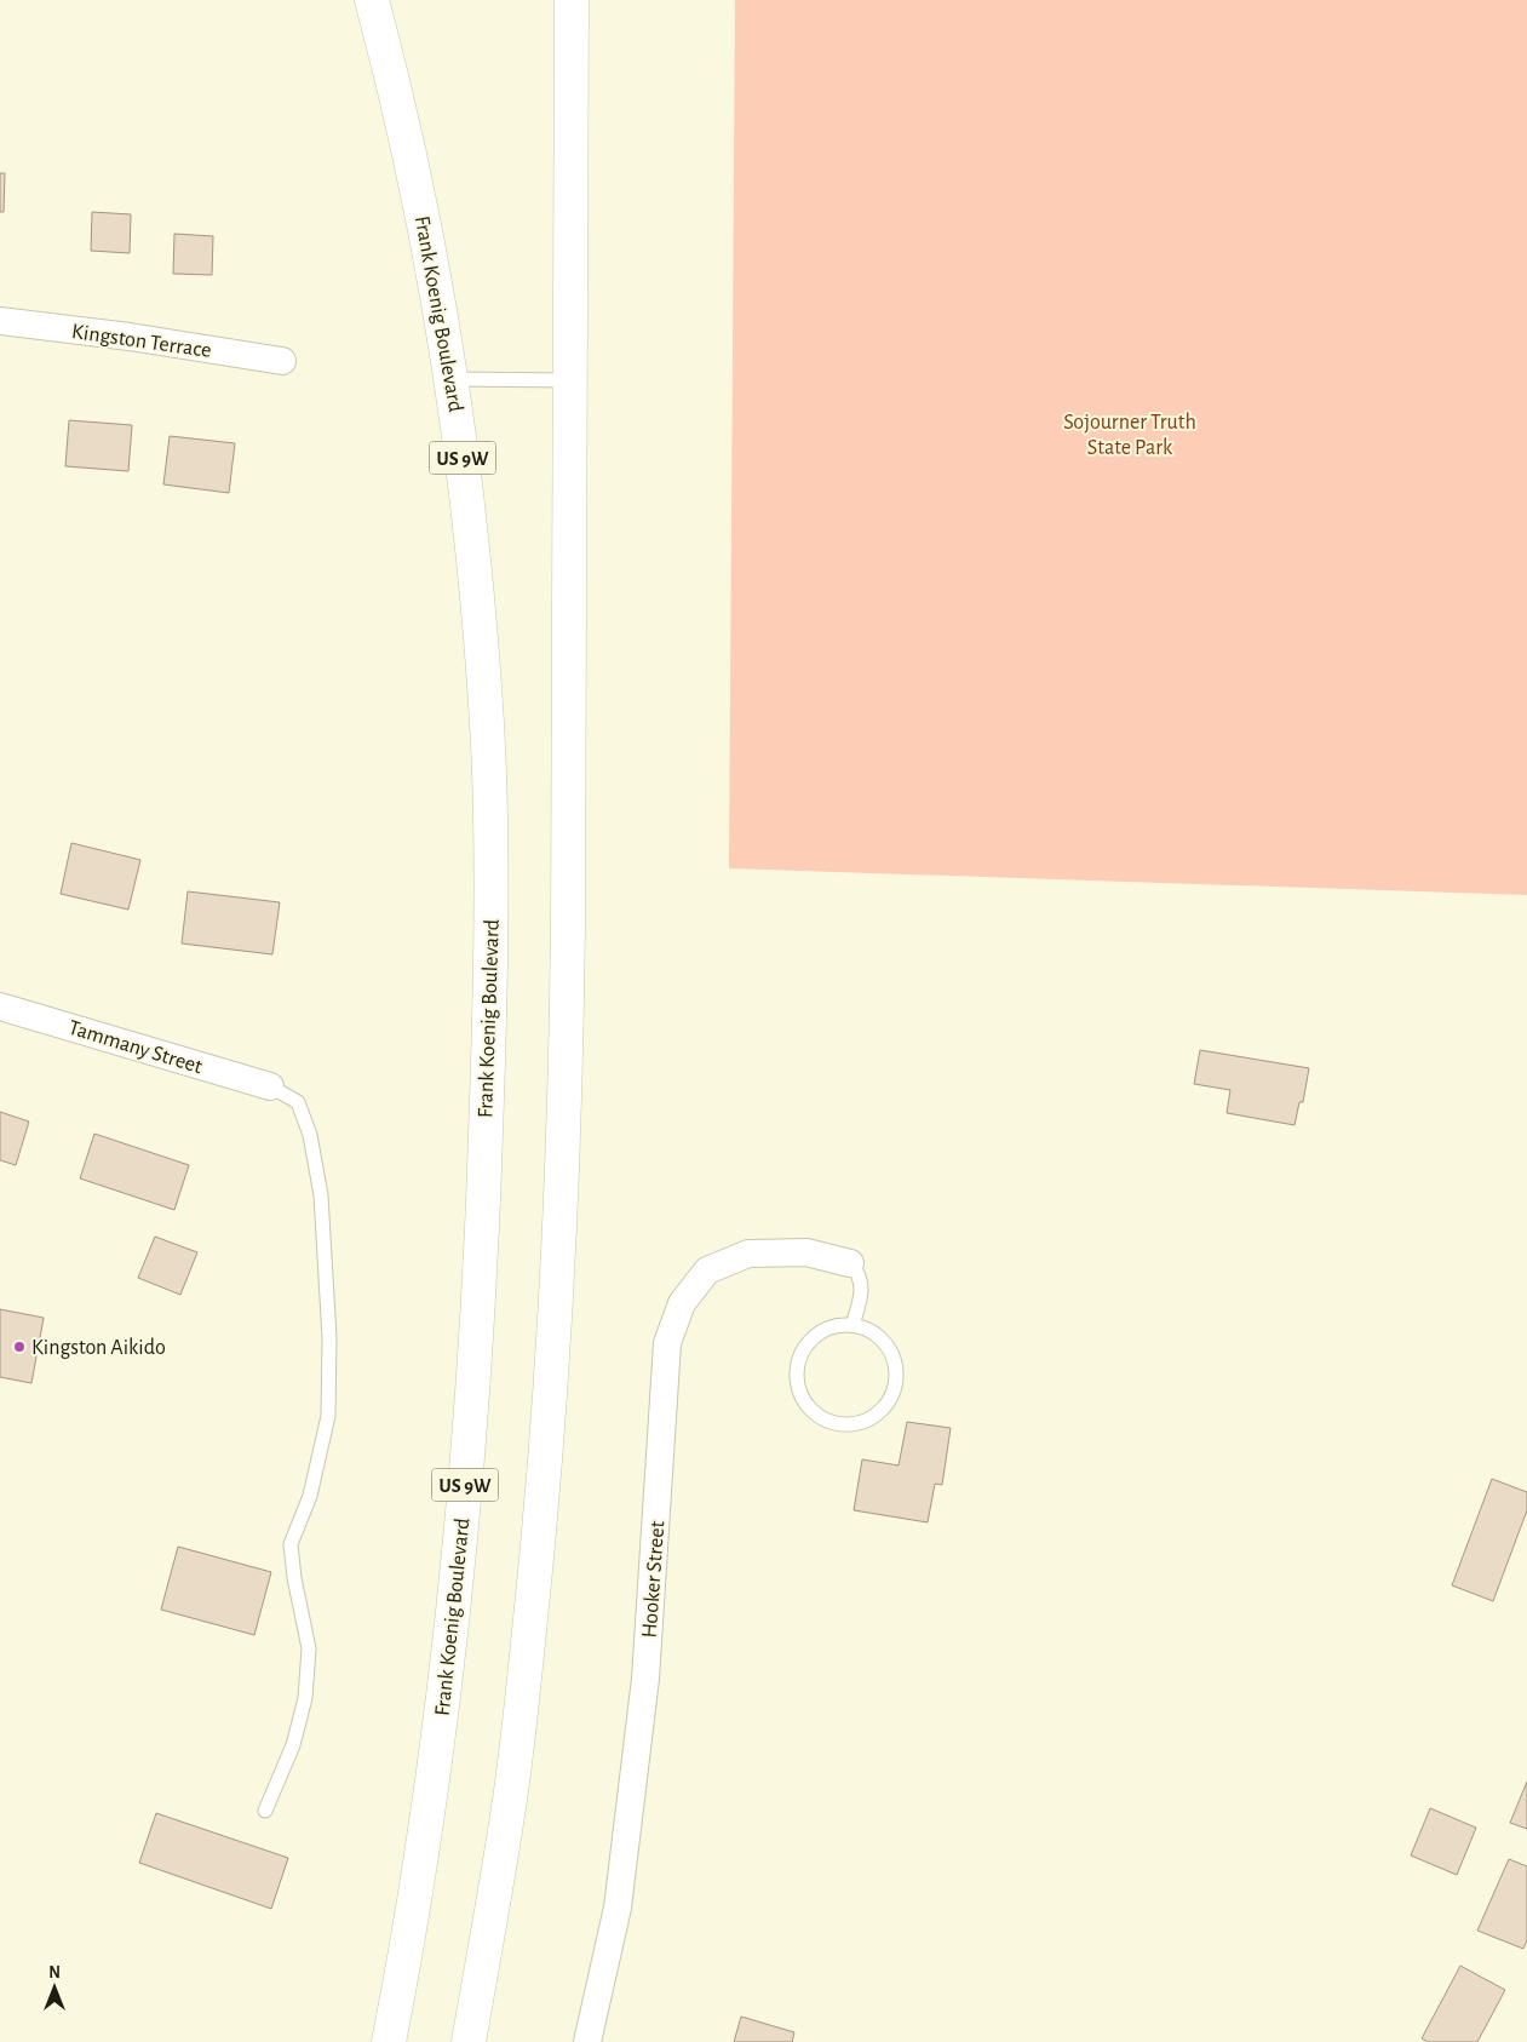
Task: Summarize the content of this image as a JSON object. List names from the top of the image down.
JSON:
{
  "streets": {
    "main road": ["Frank Koenig Boulevard", "US 9W"],
    "street": ["Kingston Terrace", "Tammany Street", "Hooker Street"]
  },
  "parks": ["Sojourner Truth State Park"],
  "places": ["Kingston Aikido"],
  "north": "top"
}
